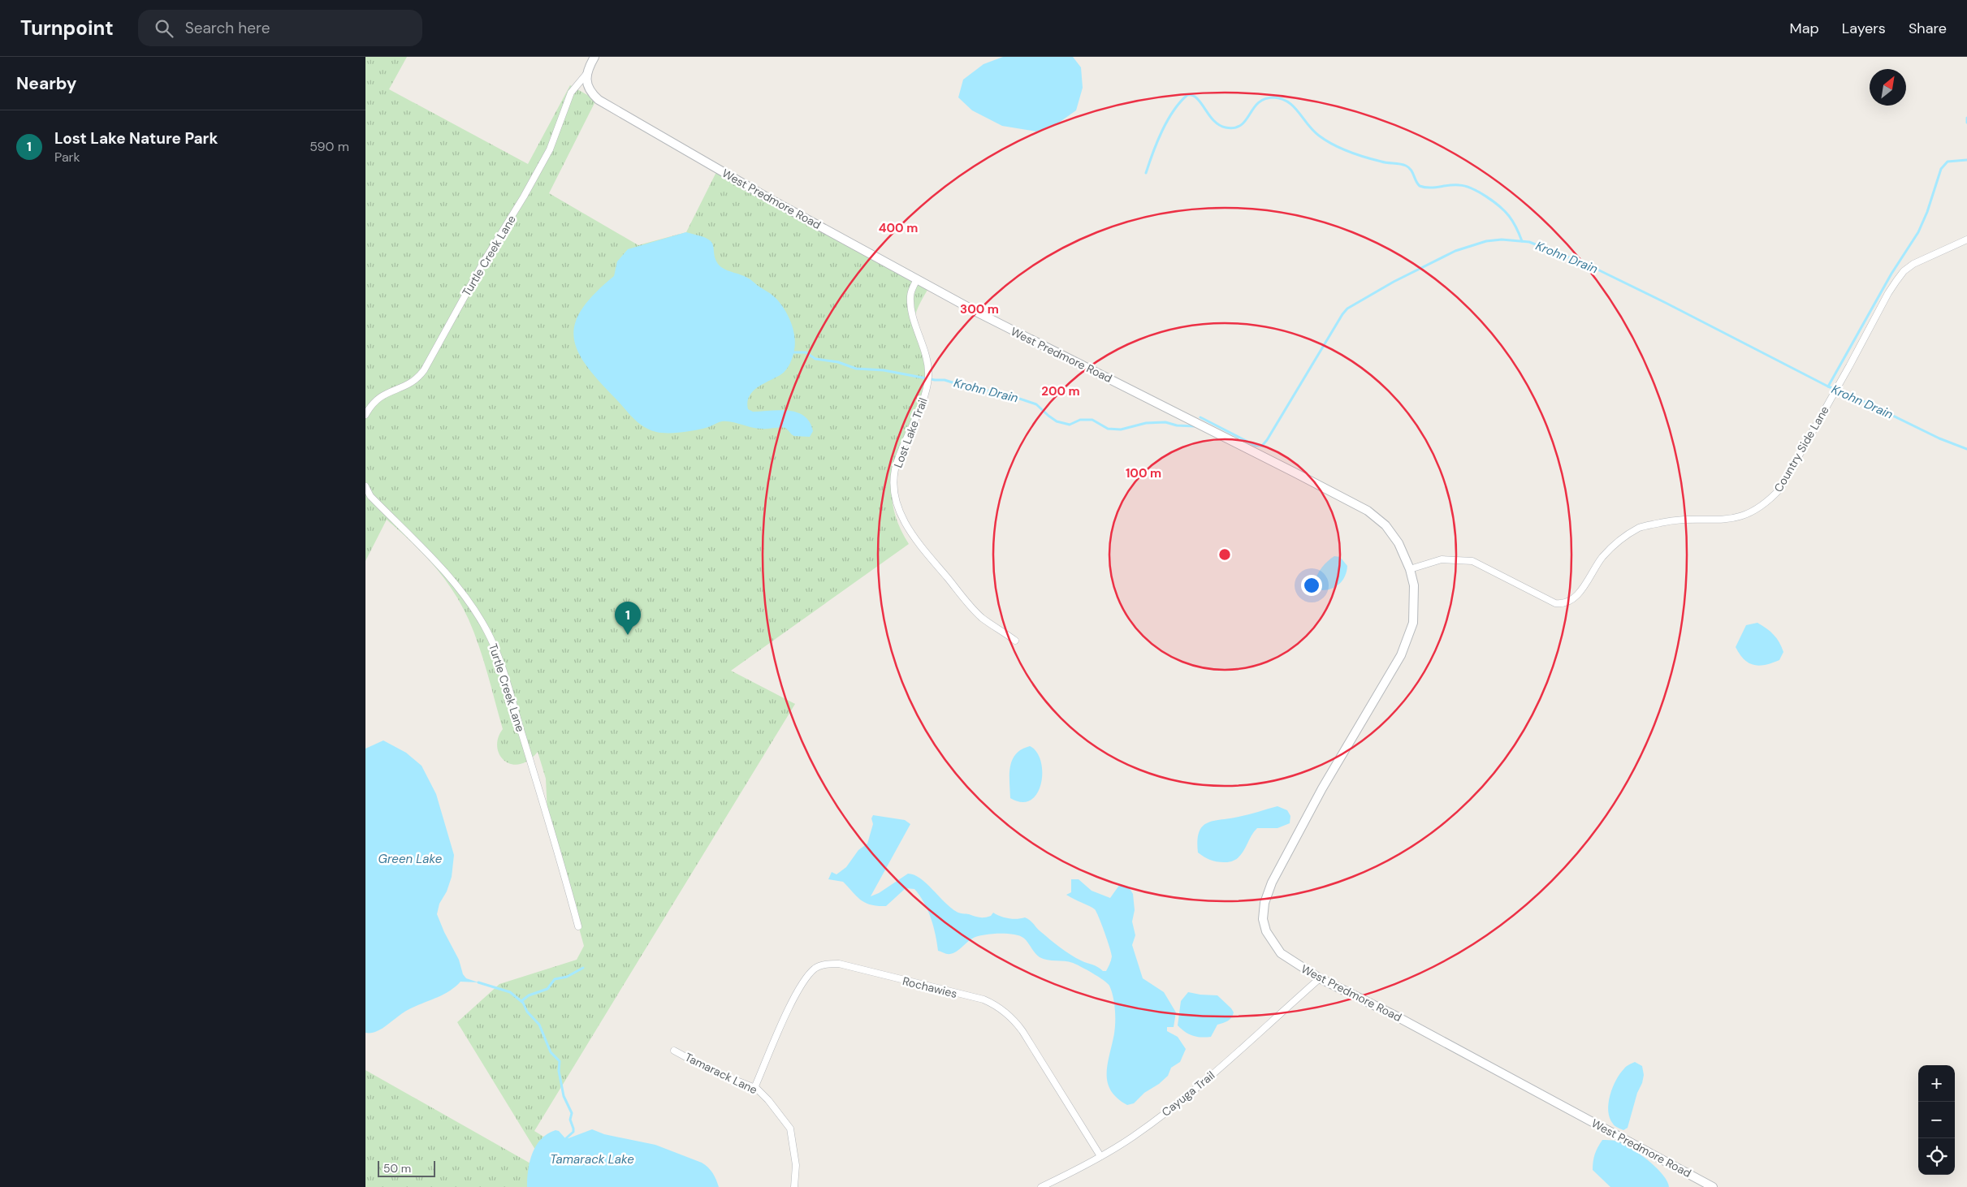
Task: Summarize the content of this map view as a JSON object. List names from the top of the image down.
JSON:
{
  "streets": {
    "street": [
      "West Predmore Road",
      "Turtle Creek Lane",
      "Lost Lake Trail",
      "Country Side Lane",
      "Rochawies",
      "Tamarack Lane",
      "Cayuga Trail"
    ]
  },
  "crossings": [
    ["West Predmore Road", "Turtle Creek Lane"],
    ["West Predmore Road", "Lost Lake Trail"],
    ["West Predmore Road", "Country Side Lane"],
    ["West Predmore Road", "Cayuga Trail"],
    ["Rochawies", "Tamarack Lane"],
    ["Rochawies", "Cayuga Trail"]
  ],
  "water": ["Krohn Drain", "Green Lake", "Tamarack Lake"],
  "scale_bar": "50 m",
  "north": "top right",
  "page": {
    "header": "Turnpoint",
    "search": "Search here",
    "nav": ["Map", "Layers", "Share"],
    "heading": "Nearby",
    "list": [
      {
        "mark": "1",
        "name": "Lost Lake Nature Park",
        "note": "Park",
        "value": "590 m"
      }
    ],
    "pins": "1",
    "map_buttons": ["+", "−"],
    "scale": "50 m"
  },
  "rings": [
    "400 m",
    "300 m",
    "200 m",
    "100 m"
  ]
}
